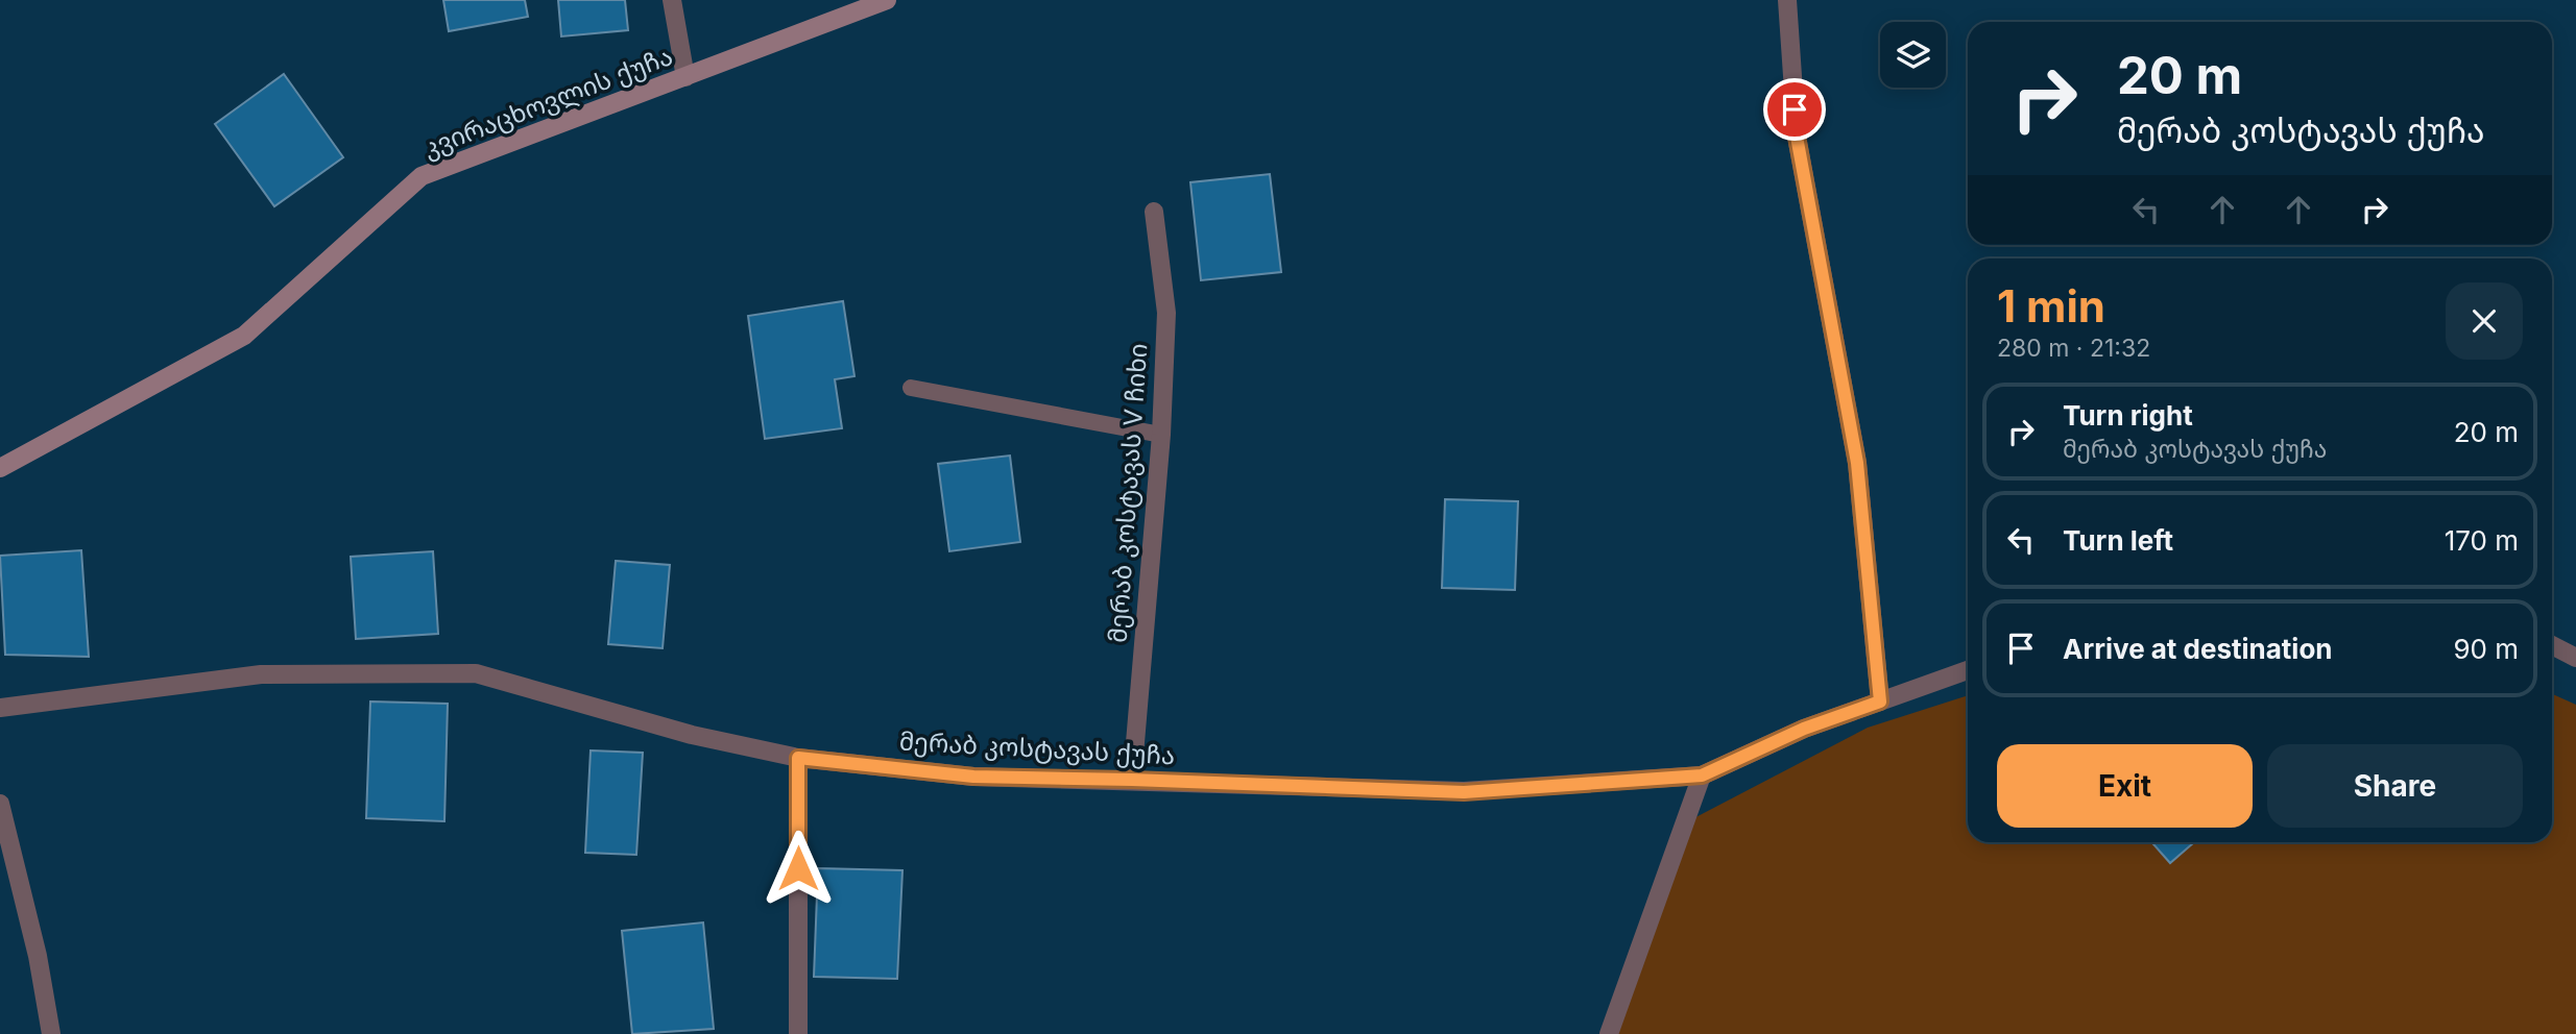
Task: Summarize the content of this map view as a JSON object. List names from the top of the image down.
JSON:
{
  "streets": {
    "street": ["კვირაცხოვლის ქუჩა", "მერაბ კოსტავას V ჩიხი", "მერაბ კოსტავას ქუჩა"]
  },
  "crossings": [
    ["მერაბ კოსტავას V ჩიხი", "მერაბ კოსტავას ქუჩა"]
  ],
  "page": {
    "turn": ["20 m", "მერაბ კოსტავას ქუჩა"],
    "heading": ["1 min", "280 m · 21:32"],
    "list": [
      {
        "name": "Turn right",
        "note": "მერაბ კოსტავას ქუჩა",
        "value": "20 m"
      },
      {
        "name": "Turn left",
        "value": "170 m"
      },
      {
        "name": "Arrive at destination",
        "value": "90 m"
      }
    ],
    "buttons": ["Exit", "Share"]
  }
}
